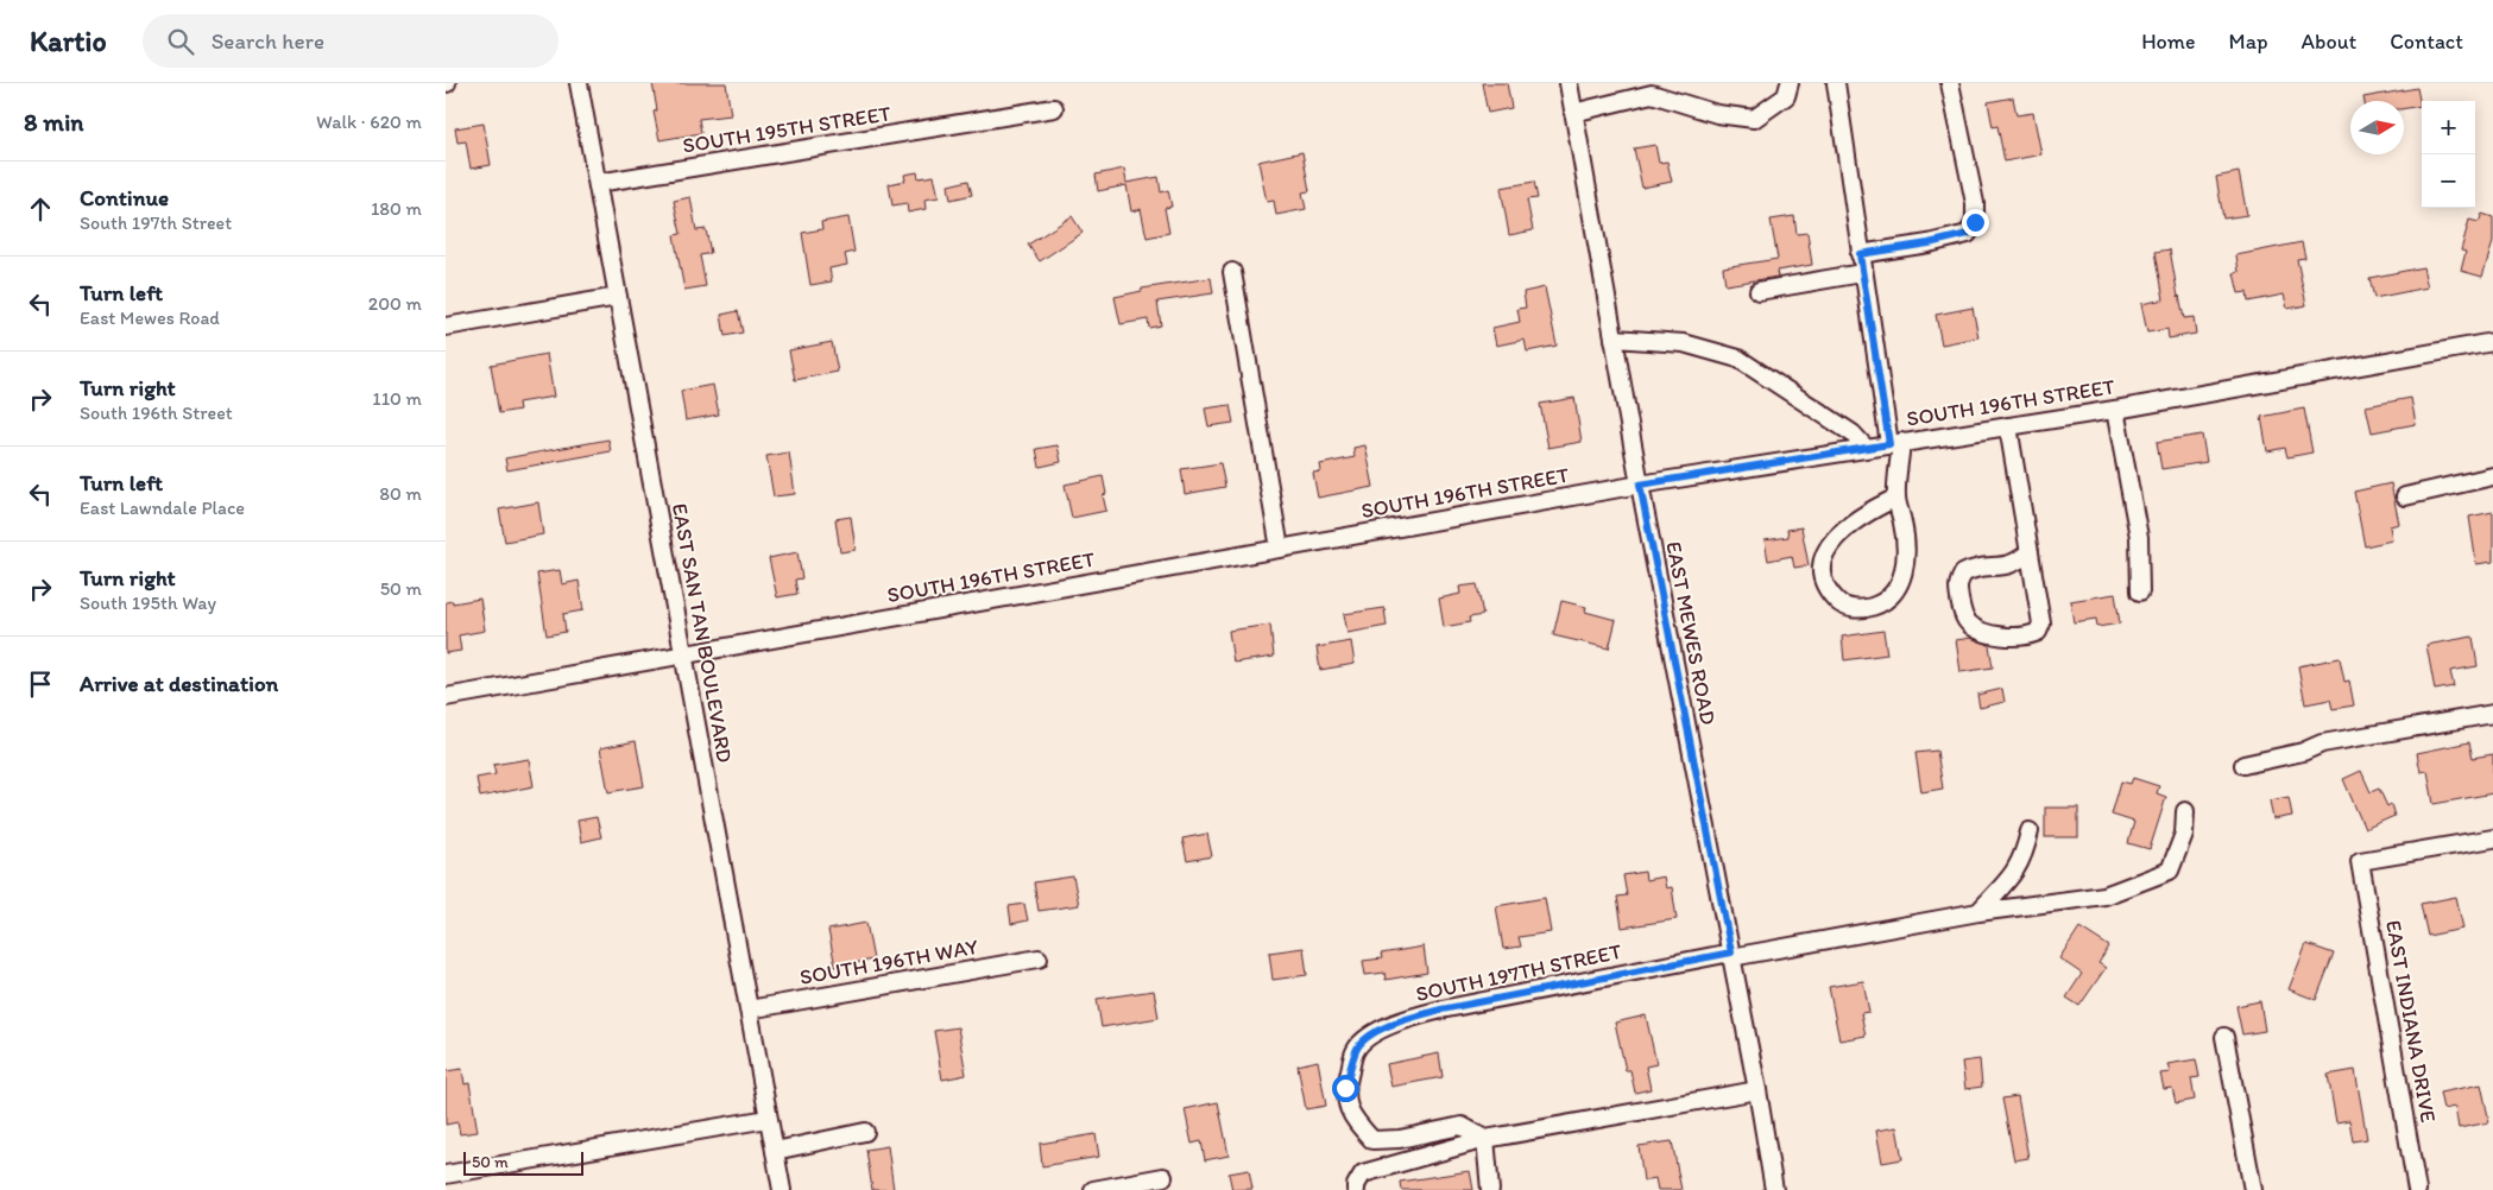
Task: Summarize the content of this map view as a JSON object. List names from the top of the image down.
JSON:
{
  "streets": {
    "street": [
      "SOUTH 195TH STREET",
      "SOUTH 196TH STREET",
      "EAST SAN TAN BOULEVARD",
      "EAST MEWES ROAD",
      "SOUTH 196TH WAY",
      "SOUTH 197TH STREET",
      "EAST INDIANA DRIVE"
    ]
  },
  "crossings": [
    ["SOUTH 195TH STREET", "EAST SAN TAN BOULEVARD"],
    ["SOUTH 196TH STREET", "EAST SAN TAN BOULEVARD"],
    ["SOUTH 196TH STREET", "EAST MEWES ROAD"],
    ["EAST SAN TAN BOULEVARD", "SOUTH 196TH WAY"],
    ["EAST MEWES ROAD", "SOUTH 197TH STREET"]
  ],
  "scale_bar": "50 m",
  "north": "right",
  "page": {
    "header": "Kartio",
    "search": "Search here",
    "nav": [
      "Home",
      "Map",
      "About",
      "Contact"
    ],
    "heading": ["8 min", "Walk · 620 m"],
    "map_buttons": ["+", "−"],
    "list": [
      ["Continue", "South 197th Street", "180 m"],
      ["Turn left", "East Mewes Road", "200 m"],
      ["Turn right", "South 196th Street", "110 m"],
      ["Turn left", "East Lawndale Place", "80 m"],
      ["Turn right", "South 195th Way", "50 m"],
      "Arrive at destination"
    ],
    "scale": "50 m"
  }
}
